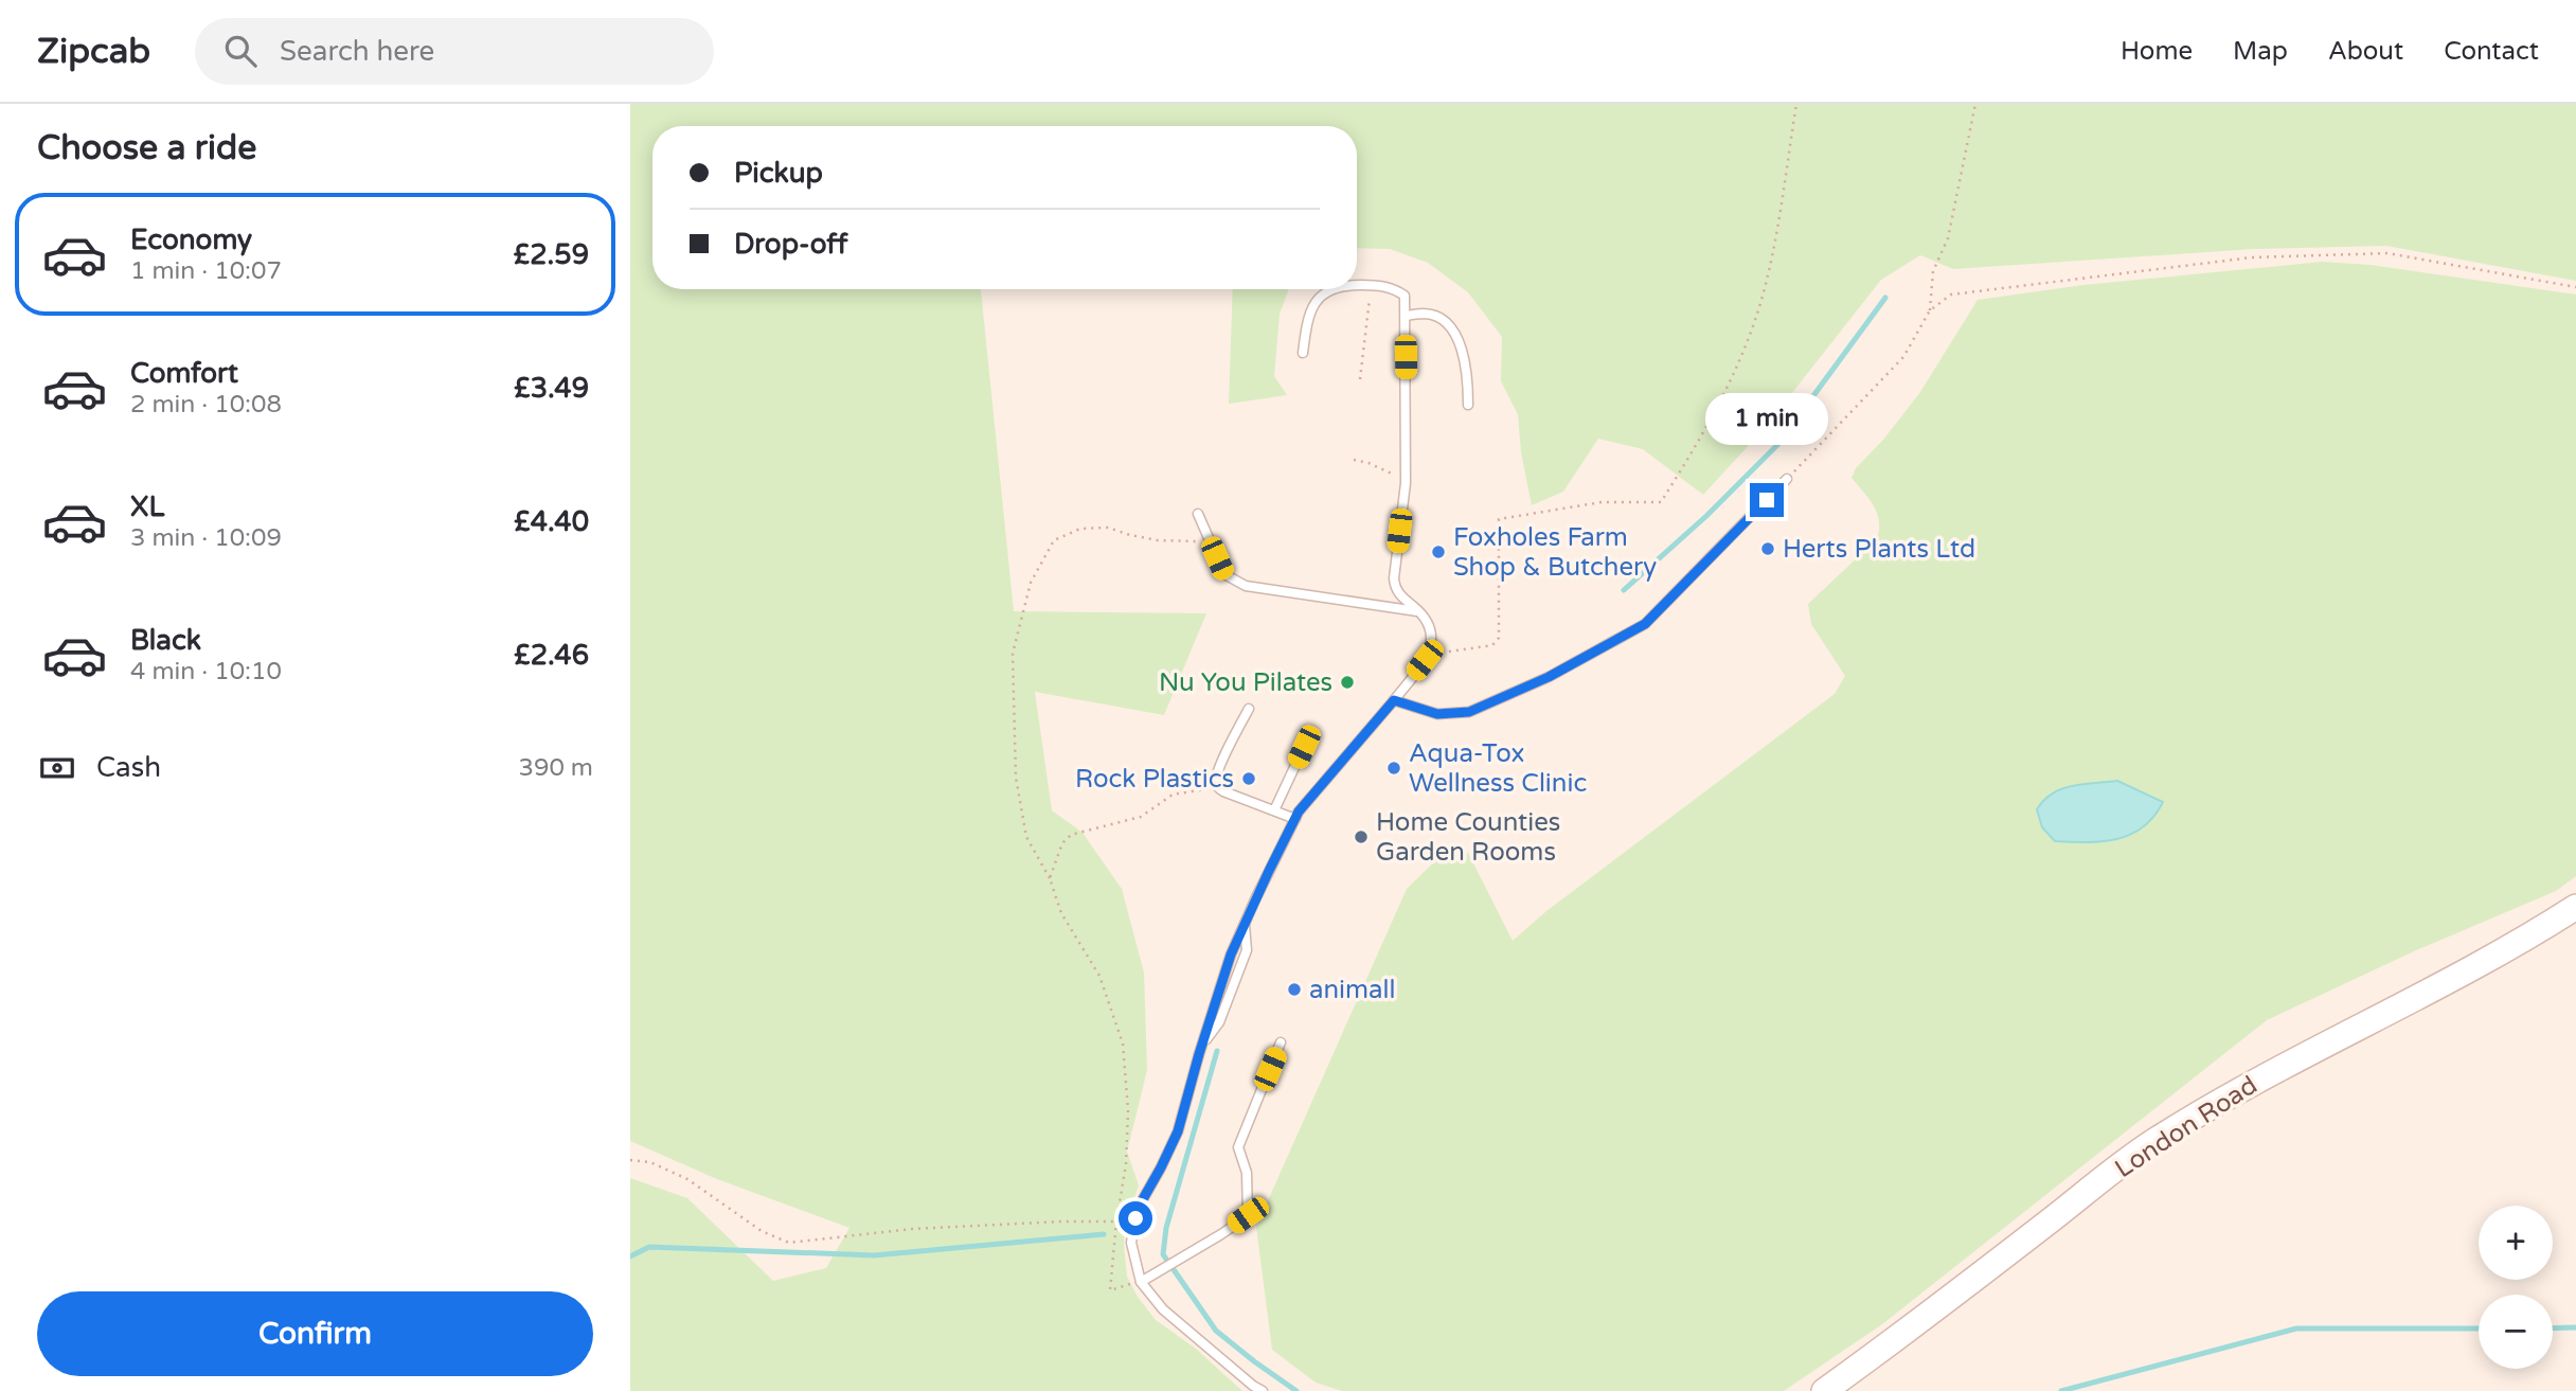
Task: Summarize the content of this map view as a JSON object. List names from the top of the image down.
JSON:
{
  "streets": {
    "main road": ["London Road"]
  },
  "places": [
    "Herts Plants Ltd",
    "Foxholes Farm Shop & Butchery",
    "Nu You Pilates",
    "Aqua-Tox Wellness Clinic",
    "Rock Plastics",
    "Home Counties Garden Rooms",
    "animall"
  ],
  "page": {
    "header": "Zipcab",
    "search": "Search here",
    "nav": [
      "Home",
      "Map",
      "About",
      "Contact"
    ],
    "heading": "Choose a ride",
    "banner": ["Pickup", "Drop-off"],
    "list": [
      {
        "name": "Economy",
        "note": "1 min · 10:07",
        "value": "£2.59"
      },
      {
        "name": "Comfort",
        "note": "2 min · 10:08",
        "value": "£3.49"
      },
      {
        "name": "XL",
        "note": "3 min · 10:09",
        "value": "£4.40"
      },
      {
        "name": "Black",
        "note": "4 min · 10:10",
        "value": "£2.46"
      }
    ],
    "bubble": "1 min",
    "pay": ["Cash", "390 m"],
    "map_buttons": ["+", "−"],
    "buttons": "Confirm"
  }
}
